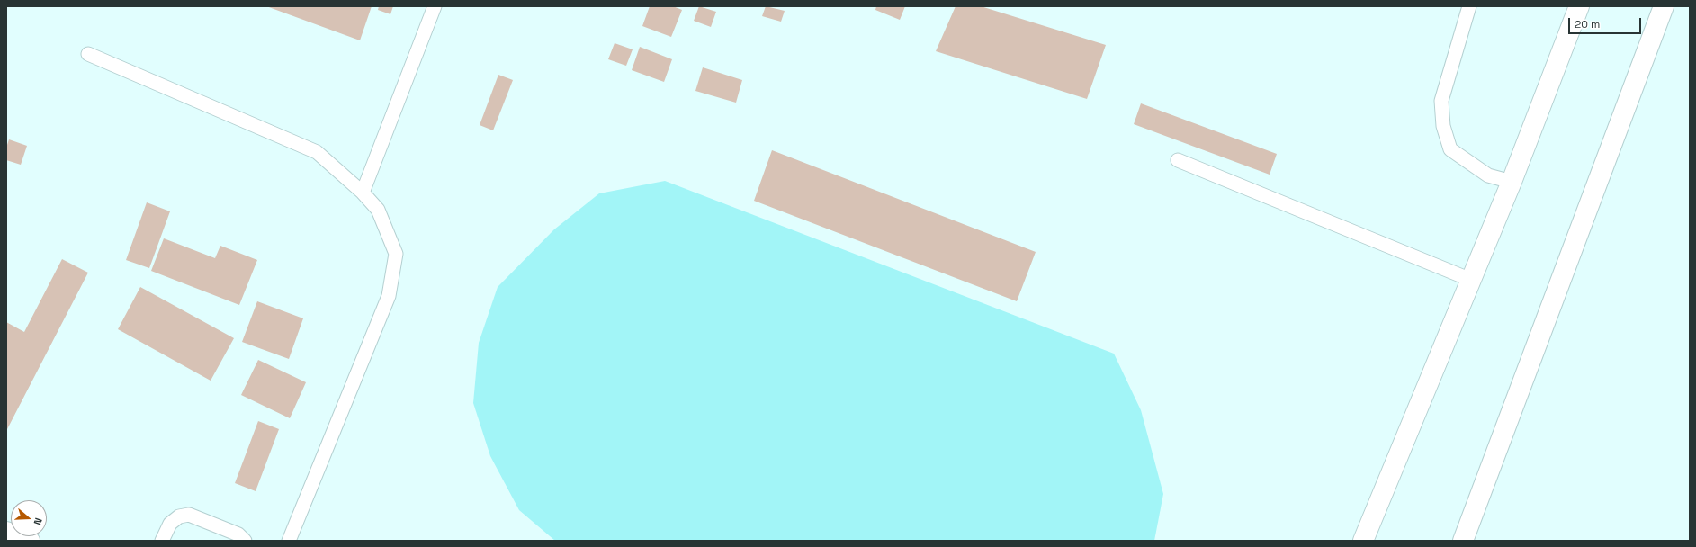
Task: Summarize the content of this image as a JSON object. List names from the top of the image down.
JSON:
{
  "scale_bar": "20 m",
  "north": "right"
}
